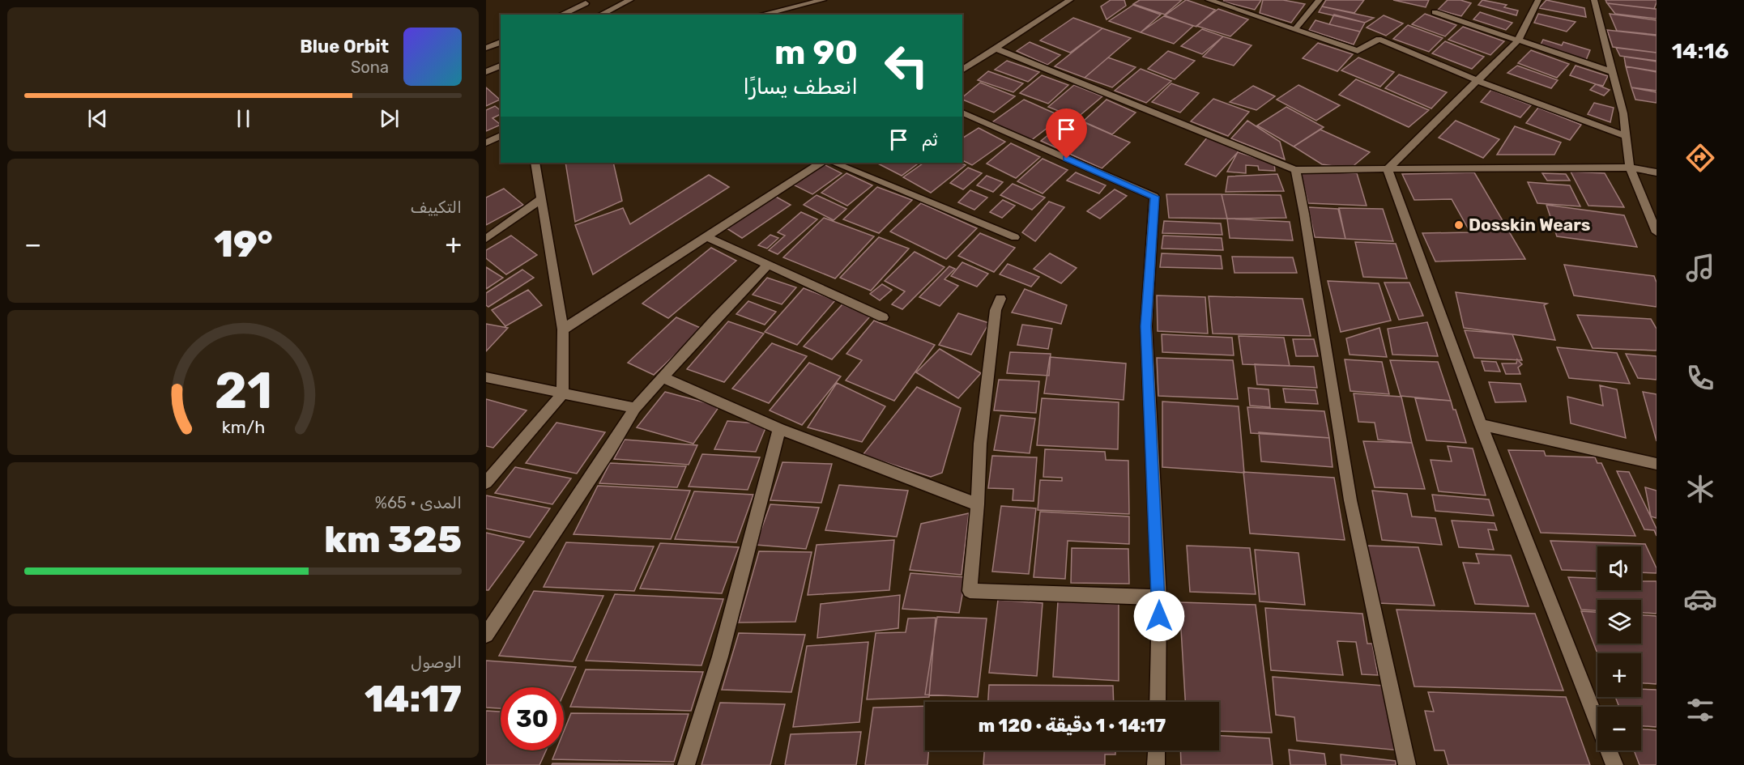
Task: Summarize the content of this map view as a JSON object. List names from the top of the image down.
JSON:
{
  "places": ["Dosskin Wears"],
  "page": {
    "tabs": "14:16",
    "turn": ["90 m", "انعطف يسارًا"],
    "song": ["Blue Orbit", "Sona"],
    "then": "ثم",
    "tile": [
      "التكييف",
      ["المدى · 65%", "325 km"],
      ["الوصول", "14:17"]
    ],
    "heat": ["−", "19°", "+"],
    "map_buttons": ["+", "−"],
    "limit": "30",
    "trip": "14:17 · 1 دقيقة · 120 m",
    "gauge": ["21", "km/h"]
  }
}
